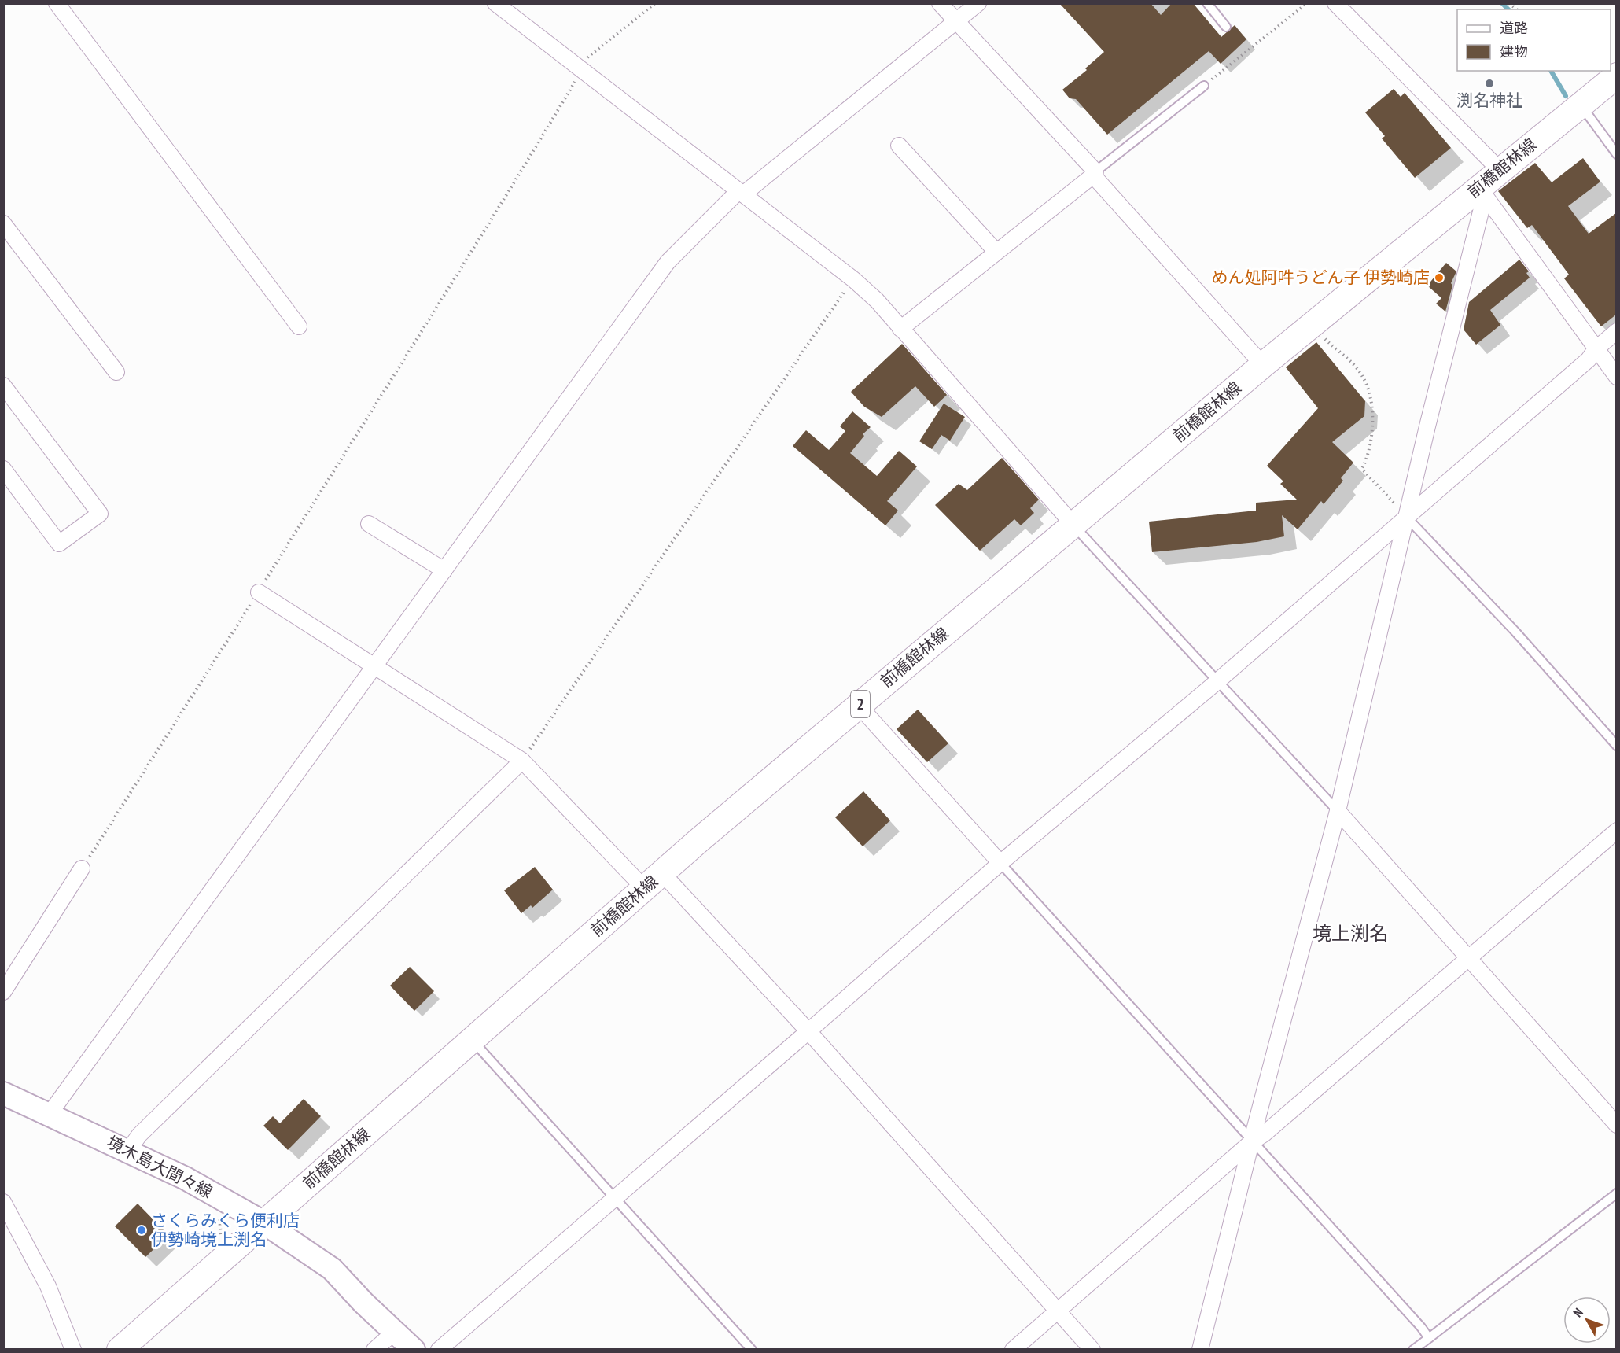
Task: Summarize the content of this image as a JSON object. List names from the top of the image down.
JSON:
{
  "streets": {
    "main road": ["前橋館林線", "2", "境木島大間々線"]
  },
  "crossings": [
    ["前橋館林線", "境木島大間々線"]
  ],
  "districts": ["境上渕名"],
  "places": ["渕名神社", "めん処阿吽うどん子 伊勢崎店", "さくらみくら便利店 伊勢崎境上渕名"],
  "legend": ["道路", "建物"],
  "north": "top left"
}
